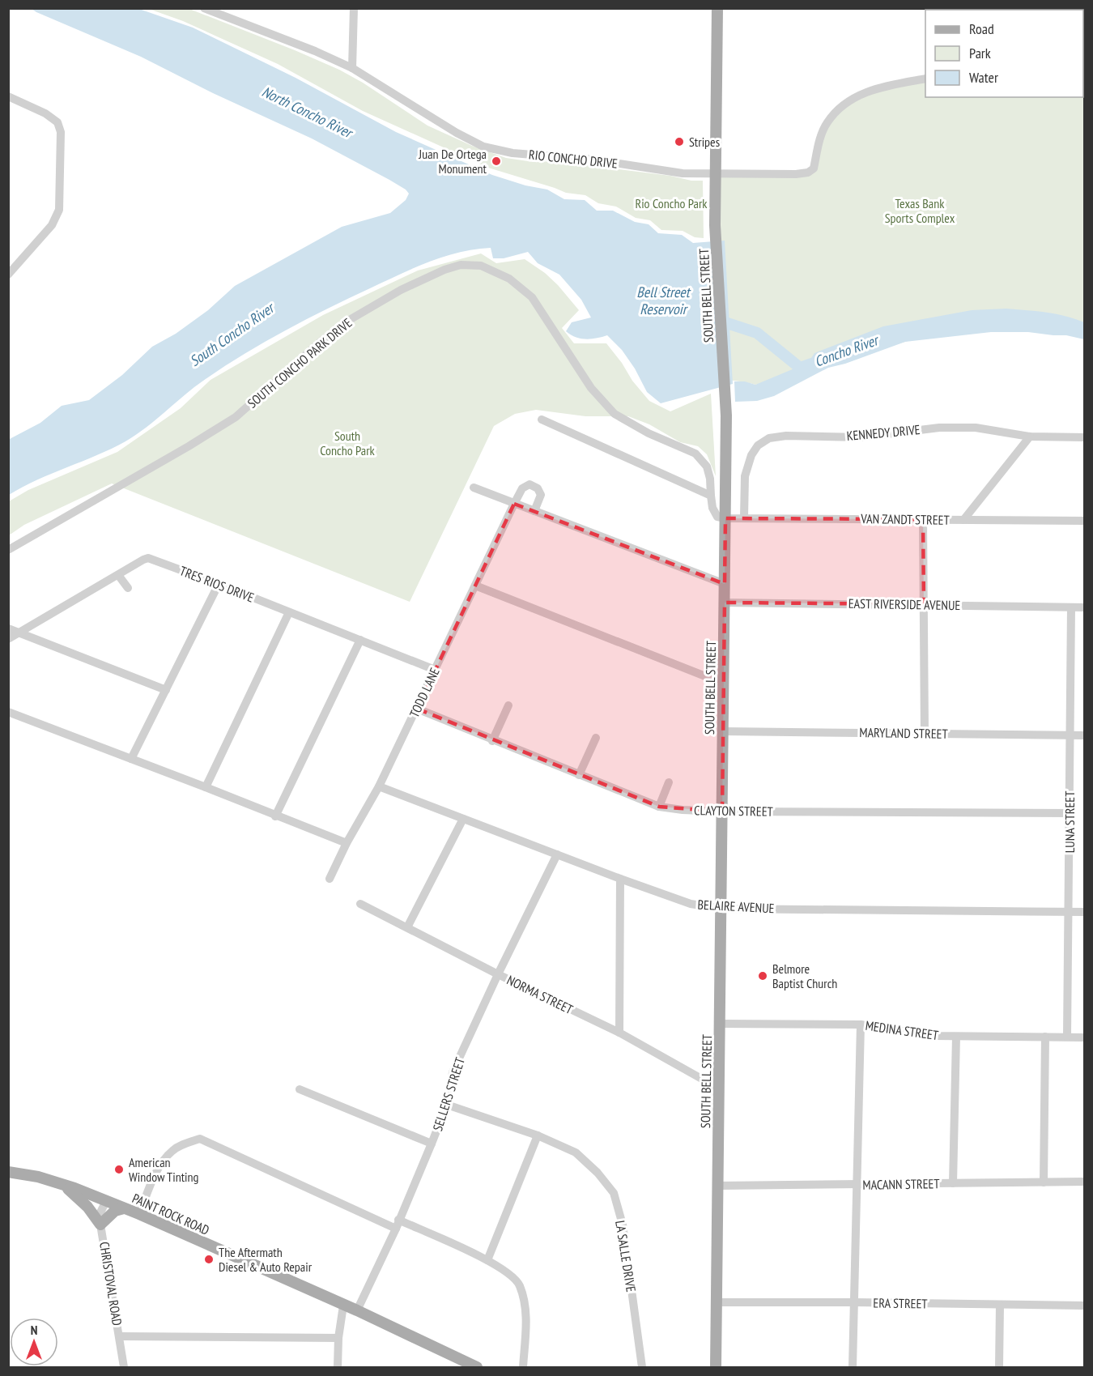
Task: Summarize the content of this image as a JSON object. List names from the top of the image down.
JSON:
{
  "streets": {
    "main road": ["SOUTH BELL STREET", "PAINT ROCK ROAD"],
    "street": [
      "RIO CONCHO DRIVE",
      "SOUTH CONCHO PARK DRIVE",
      "KENNEDY DRIVE",
      "VAN ZANDT STREET",
      "TRES RIOS DRIVE",
      "EAST RIVERSIDE AVENUE",
      "TODD LANE",
      "MARYLAND STREET",
      "CLAYTON STREET",
      "LUNA STREET",
      "BELAIRE AVENUE",
      "NORMA STREET",
      "MEDINA STREET",
      "SELLERS STREET",
      "MACANN STREET",
      "LA SALLE DRIVE",
      "CHRISTOVAL ROAD",
      "ERA STREET"
    ]
  },
  "crossings": [
    ["RIO CONCHO DRIVE", "SOUTH BELL STREET"],
    ["SOUTH BELL STREET", "SOUTH CONCHO PARK DRIVE"],
    ["SOUTH BELL STREET", "VAN ZANDT STREET"],
    ["SOUTH BELL STREET", "EAST RIVERSIDE AVENUE"],
    ["SOUTH BELL STREET", "MARYLAND STREET"],
    ["SOUTH BELL STREET", "CLAYTON STREET"],
    ["SOUTH BELL STREET", "BELAIRE AVENUE"],
    ["SOUTH BELL STREET", "NORMA STREET"],
    ["SOUTH BELL STREET", "MEDINA STREET"],
    ["SOUTH BELL STREET", "MACANN STREET"],
    ["SOUTH BELL STREET", "ERA STREET"],
    ["SOUTH CONCHO PARK DRIVE", "VAN ZANDT STREET"],
    ["KENNEDY DRIVE", "VAN ZANDT STREET"],
    ["TRES RIOS DRIVE", "TODD LANE"],
    ["EAST RIVERSIDE AVENUE", "LUNA STREET"],
    ["TODD LANE", "CLAYTON STREET"],
    ["TODD LANE", "BELAIRE AVENUE"],
    ["MARYLAND STREET", "LUNA STREET"],
    ["CLAYTON STREET", "LUNA STREET"],
    ["LUNA STREET", "BELAIRE AVENUE"],
    ["LUNA STREET", "MEDINA STREET"],
    ["BELAIRE AVENUE", "SELLERS STREET"],
    ["NORMA STREET", "SELLERS STREET"],
    ["SELLERS STREET", "PAINT ROCK ROAD"],
    ["SELLERS STREET", "LA SALLE DRIVE"],
    ["PAINT ROCK ROAD", "CHRISTOVAL ROAD"]
  ],
  "water": [
    "North Concho River",
    "Bell Street Reservoir",
    "South Concho River",
    "Concho River"
  ],
  "parks": ["Rio Concho Park", "Texas Bank Sports Complex", "South Concho Park"],
  "places": [
    "Stripes",
    "Juan De Ortega Monument",
    "Belmore Baptist Church",
    "American Window Tinting",
    "The Aftermath Diesel & Auto Repair"
  ],
  "legend": ["Road", "Park", "Water"],
  "north": "top"
}
